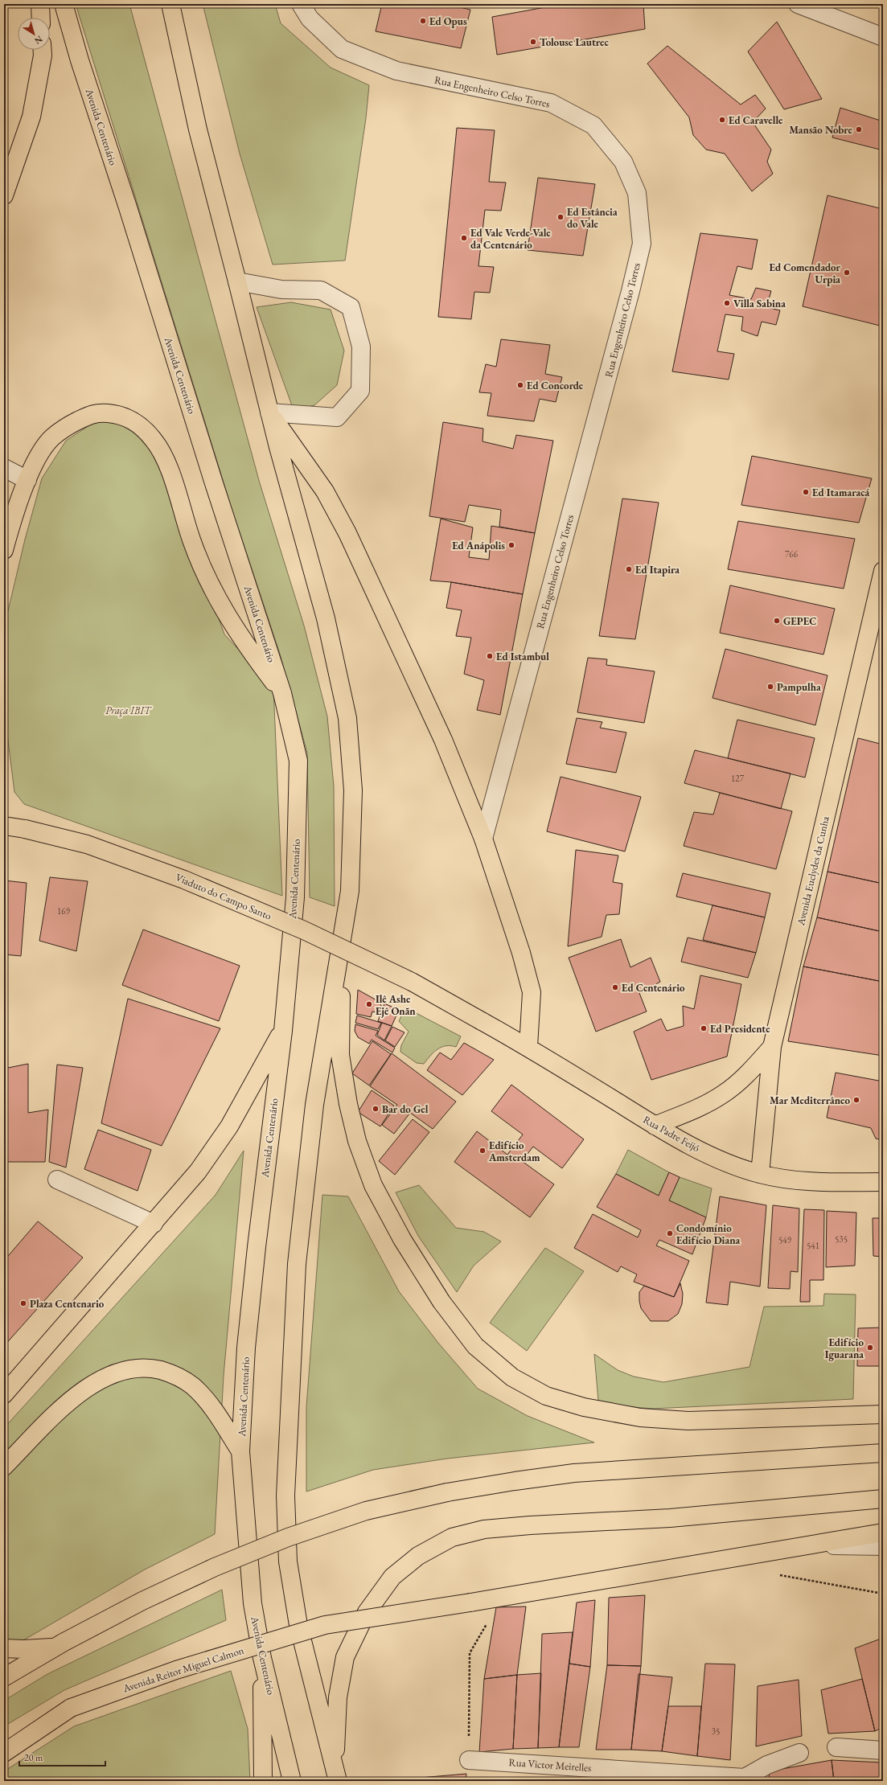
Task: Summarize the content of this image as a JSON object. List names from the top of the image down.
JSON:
{
  "streets": {
    "main road": [
      "Avenida Centenário",
      "Avenida Euclydes da Cunha",
      "Viaduto do Campo Santo",
      "Rua Padre Feijó",
      "Avenida Reitor Miguel Calmon"
    ],
    "street": ["Rua Engenheiro Celso Torres", "Rua Victor Meirelles"]
  },
  "crossings": [
    ["Avenida Euclydes da Cunha", "Rua Padre Feijó"],
    ["Viaduto do Campo Santo", "Rua Padre Feijó"]
  ],
  "parks": ["Praça IBIT"],
  "places": [
    "Ed Opus",
    "Tolouse Lautrec",
    "Ed Caravelle",
    "Mansão Nobre",
    "Ed Estância do Vale",
    "Ed Vale Verde-Vale da Centenário",
    "Ed Comendador Urpia",
    "Villa Sabina",
    "Ed Concorde",
    "Ed Itamaracá",
    "Ed Anápolis",
    "Ed Itapira",
    "GEPEC",
    "Ed Istambul",
    "Pampulha",
    "Ed Centenário",
    "Ilê Ashe Ejê Onãn",
    "Ed Presidente",
    "Mar Mediterrâneo",
    "Bar do Gel",
    "Edifício Amsterdam",
    "Condomínio Edifício Diana",
    "Plaza Centenario",
    "Edifício Iguarana"
  ],
  "house_numbers": [
    "766",
    "127",
    "169",
    "535",
    "549",
    "541",
    "35"
  ],
  "scale_bar": "20 m",
  "north": "bottom right"
}
